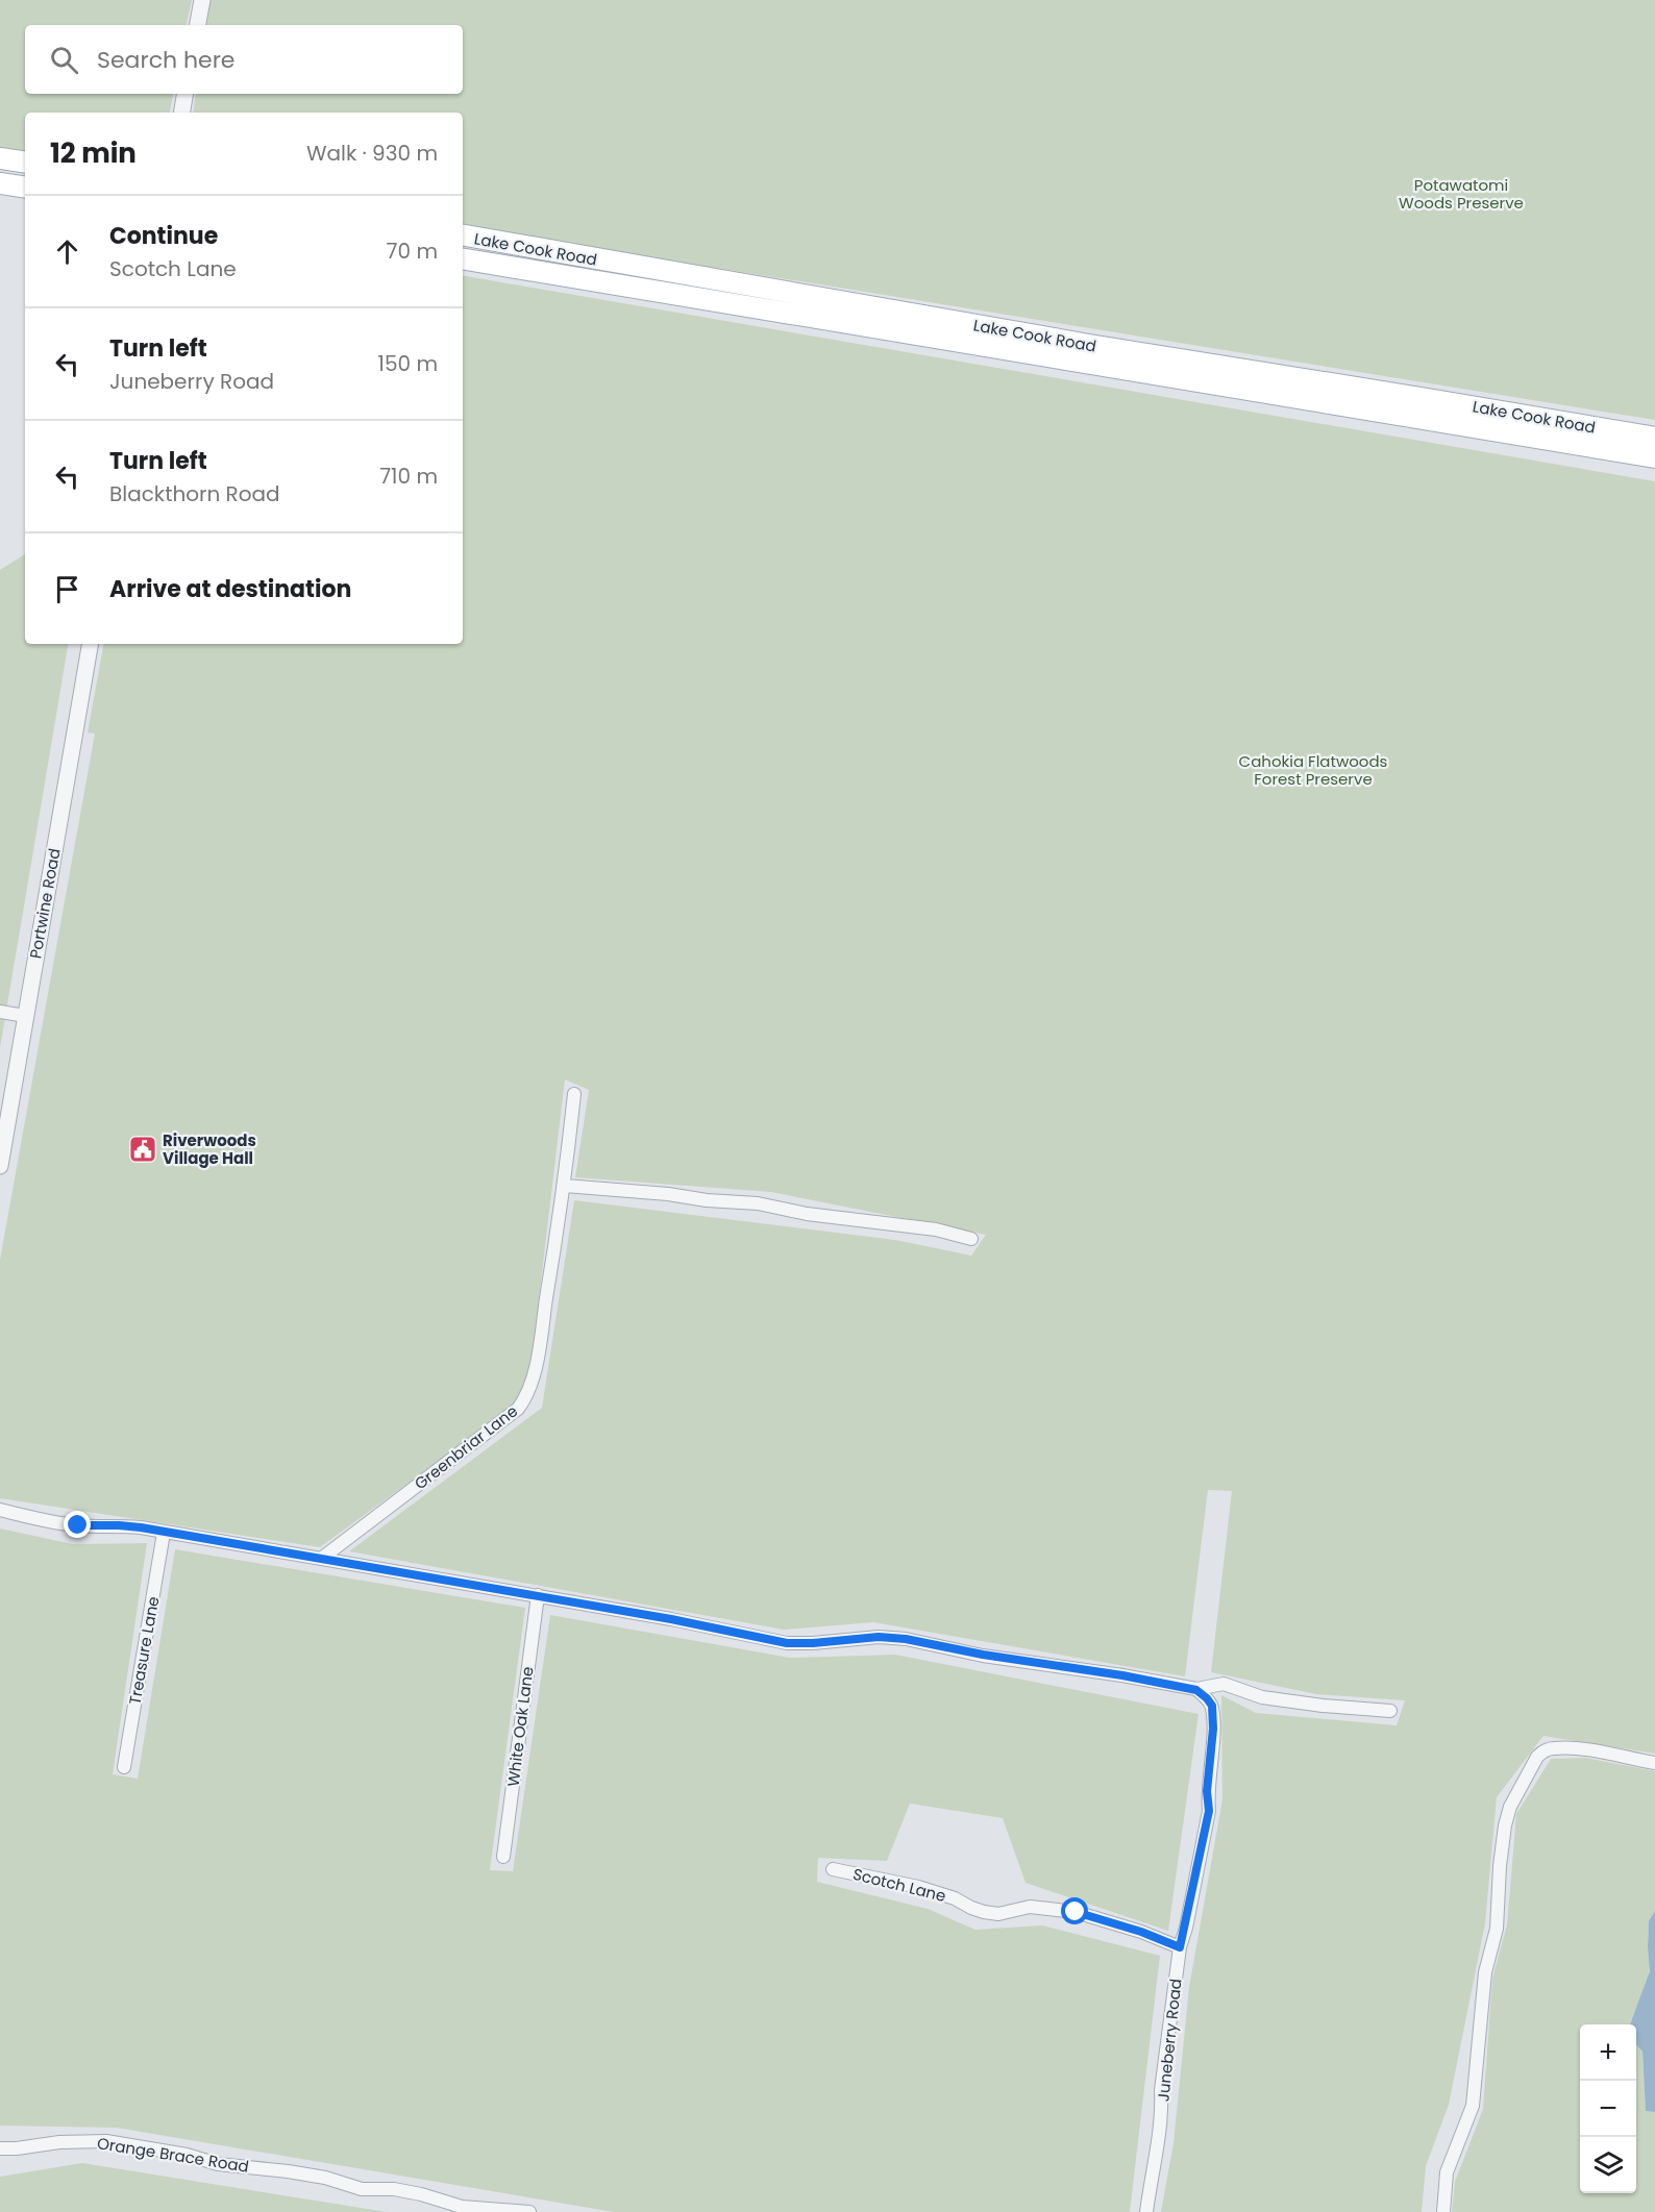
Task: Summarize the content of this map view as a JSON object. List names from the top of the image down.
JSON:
{
  "streets": {
    "main road": ["Lake Cook Road"],
    "street": [
      "Portwine Road",
      "Greenbriar Lane",
      "Treasure Lane",
      "White Oak Lane",
      "Scotch Lane",
      "Juneberry Road",
      "Orange Brace Road"
    ]
  },
  "crossings": [
    ["Scotch Lane", "Juneberry Road"]
  ],
  "parks": ["Potawatomi Woods Preserve", "Cahokia Flatwoods Forest Preserve"],
  "places": {
    "public building": ["Riverwoods Village Hall"]
  },
  "page": {
    "search": "Search here",
    "heading": ["12 min", "Walk · 930 m"],
    "list": [
      ["Continue", "Scotch Lane", "70 m"],
      ["Turn left", "Juneberry Road", "150 m"],
      ["Turn left", "Blackthorn Road", "710 m"],
      "Arrive at destination"
    ],
    "map_buttons": ["+", "−"]
  }
}
